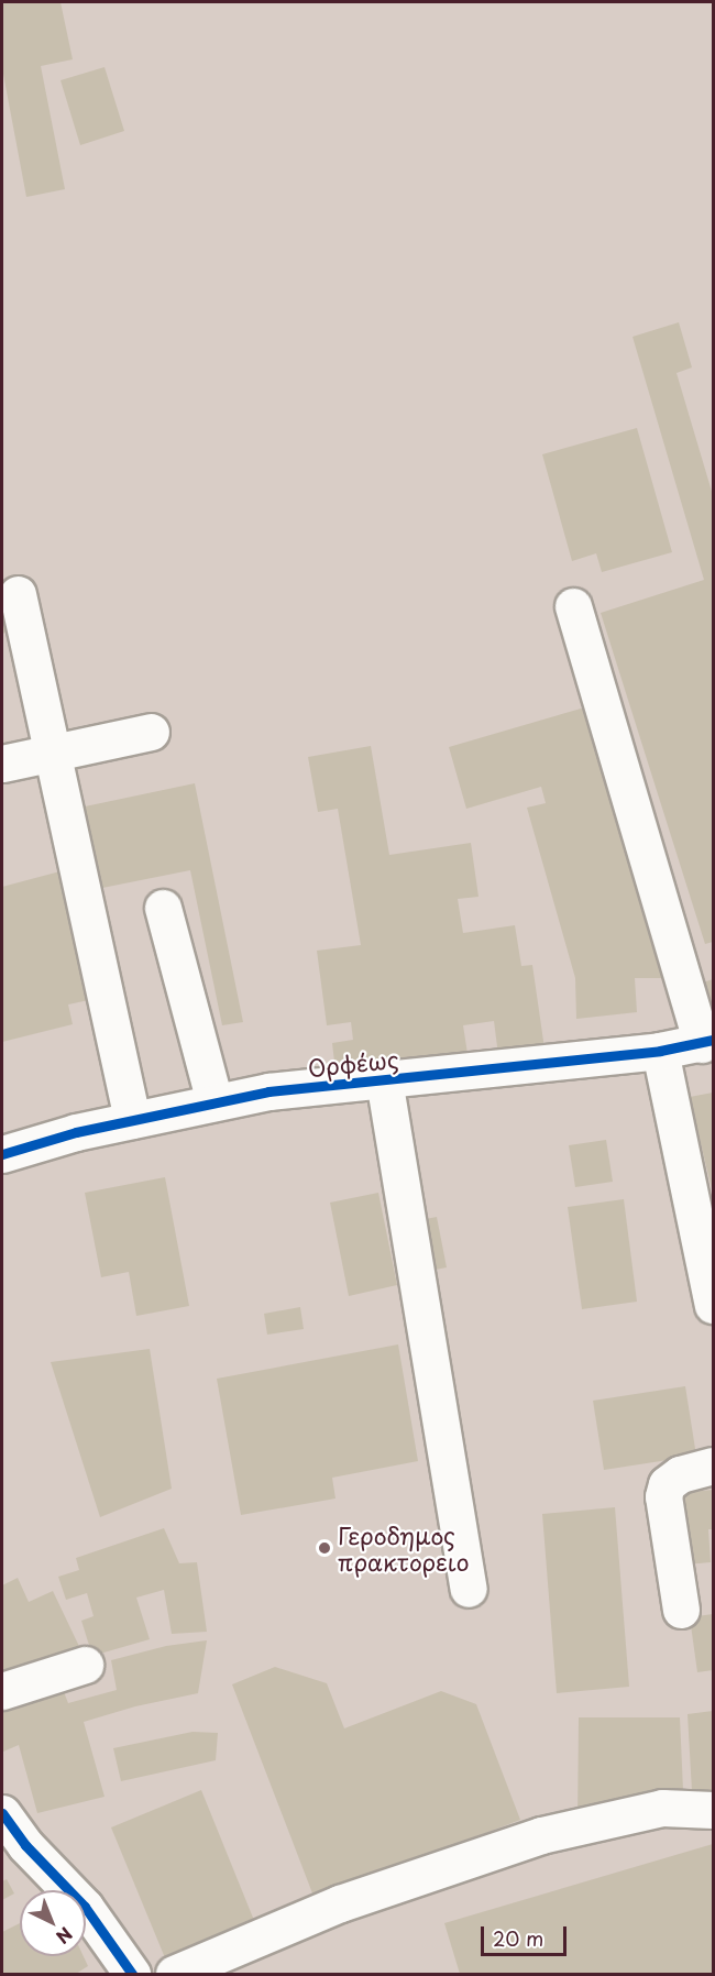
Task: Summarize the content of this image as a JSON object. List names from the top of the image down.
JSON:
{
  "streets": {
    "street": ["Ορφέως"]
  },
  "places": ["Γεροδημος πρακτορειο"],
  "scale_bar": "20 m",
  "north": "bottom right"
}
